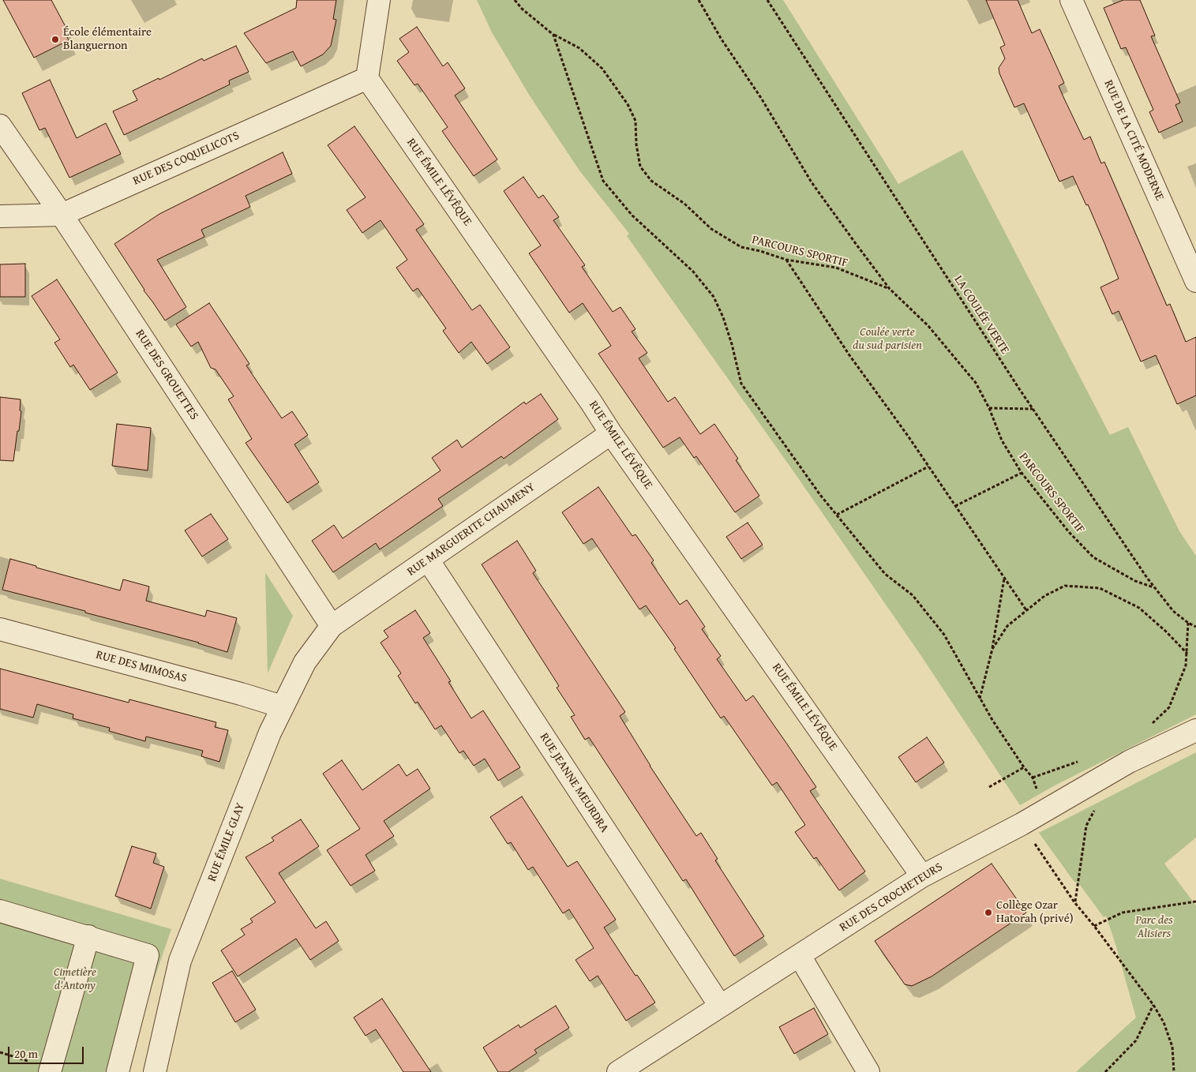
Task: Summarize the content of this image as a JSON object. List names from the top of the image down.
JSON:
{
  "streets": {
    "street": [
      "RUE DE LA CITÉ MODERNE",
      "RUE DES COQUELICOTS",
      "RUE ÉMILE LÉVÊQUE",
      "RUE DES GROUETTES",
      "RUE MARGUERITE CHAUMENY",
      "RUE DES MIMOSAS",
      "RUE JEANNE MEURDRA",
      "RUE ÉMILE GLAY",
      "RUE DES CROCHETEURS"
    ],
    "path": ["PARCOURS SPORTIF", "LA COULÉE VERTE"]
  },
  "crossings": [
    ["RUE DES COQUELICOTS", "RUE ÉMILE LÉVÊQUE"],
    ["RUE DES COQUELICOTS", "RUE DES GROUETTES"],
    ["RUE ÉMILE LÉVÊQUE", "RUE MARGUERITE CHAUMENY"],
    ["RUE ÉMILE LÉVÊQUE", "RUE DES CROCHETEURS"],
    ["PARCOURS SPORTIF", "LA COULÉE VERTE"],
    ["RUE DES GROUETTES", "RUE MARGUERITE CHAUMENY"],
    ["RUE DES GROUETTES", "RUE ÉMILE GLAY"],
    ["RUE MARGUERITE CHAUMENY", "RUE JEANNE MEURDRA"],
    ["RUE MARGUERITE CHAUMENY", "RUE ÉMILE GLAY"],
    ["RUE DES MIMOSAS", "RUE ÉMILE GLAY"],
    ["RUE JEANNE MEURDRA", "RUE DES CROCHETEURS"]
  ],
  "parks": ["Coulée verte du sud parisien", "Parc des Alisiers", "Cimetière d'Antony"],
  "places": ["École élémentaire Blanguernon", "Collège Ozar Hatorah (privé)"],
  "scale_bar": "20 m"
}
